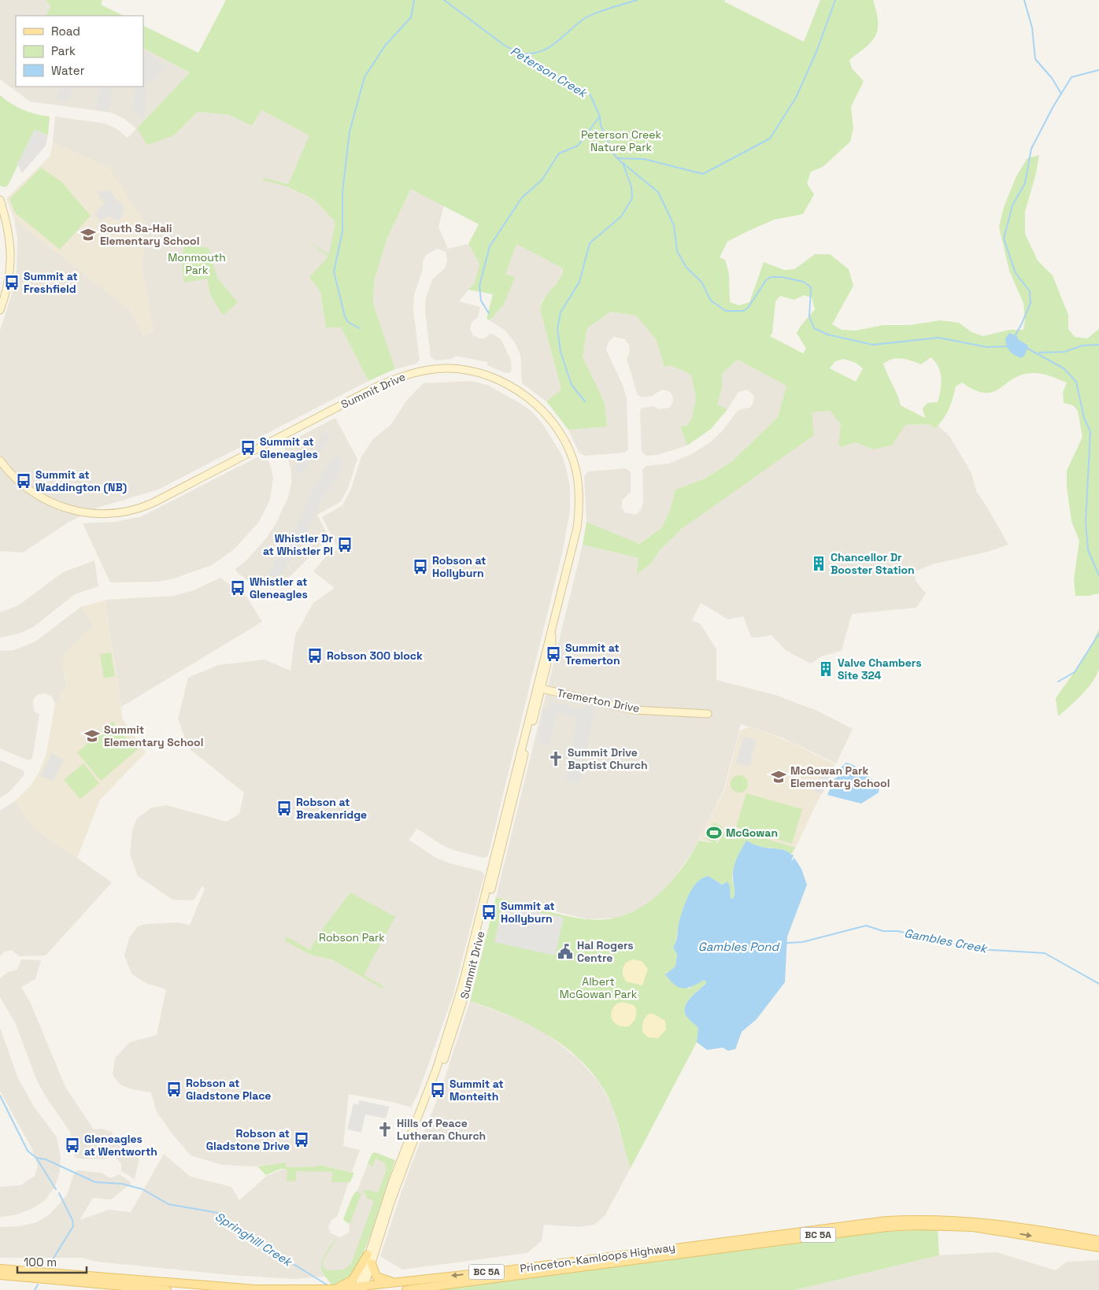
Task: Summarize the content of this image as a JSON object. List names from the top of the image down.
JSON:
{
  "streets": {
    "main road": [
      "Summit Drive",
      "Tremerton Drive",
      "BC 5A",
      "Princeton-Kamloops Highway"
    ]
  },
  "crossings": [
    ["Summit Drive", "Tremerton Drive"],
    ["Summit Drive", "Princeton-Kamloops Highway"]
  ],
  "water": [
    "Peterson Creek",
    "Gambles Creek",
    "Gambles Pond",
    "Springhill Creek"
  ],
  "parks": [
    "Peterson Creek Nature Park",
    "Monmouth Park",
    "Robson Park",
    "Albert McGowan Park"
  ],
  "places": {
    "school or university": ["South Sa-Hali Elementary School", "Summit Elementary School", "McGowan Park Elementary School"],
    "bus stop": [
      "Summit at Freshfield",
      "Summit at Gleneagles",
      "Summit at Waddington (NB)",
      "Whistler Dr at Whistler Pl",
      "Robson at Hollyburn",
      "Whistler at Gleneagles",
      "Summit at Tremerton",
      "Robson 300 block",
      "Robson at Breakenridge",
      "Summit at Hollyburn",
      "Robson at Gladstone Place",
      "Summit at Monteith",
      "Robson at Gladstone Drive",
      "Gleneagles at Wentworth"
    ],
    "building": ["Chancellor Dr Booster Station", "Valve Chambers Site 324"],
    "church": ["Summit Drive Baptist Church", "Hills of Peace Lutheran Church"],
    "sports": ["McGowan"],
    "public building": ["Hal Rogers Centre"]
  },
  "legend": ["Road", "Park", "Water"],
  "scale_bar": "100 m"
}
